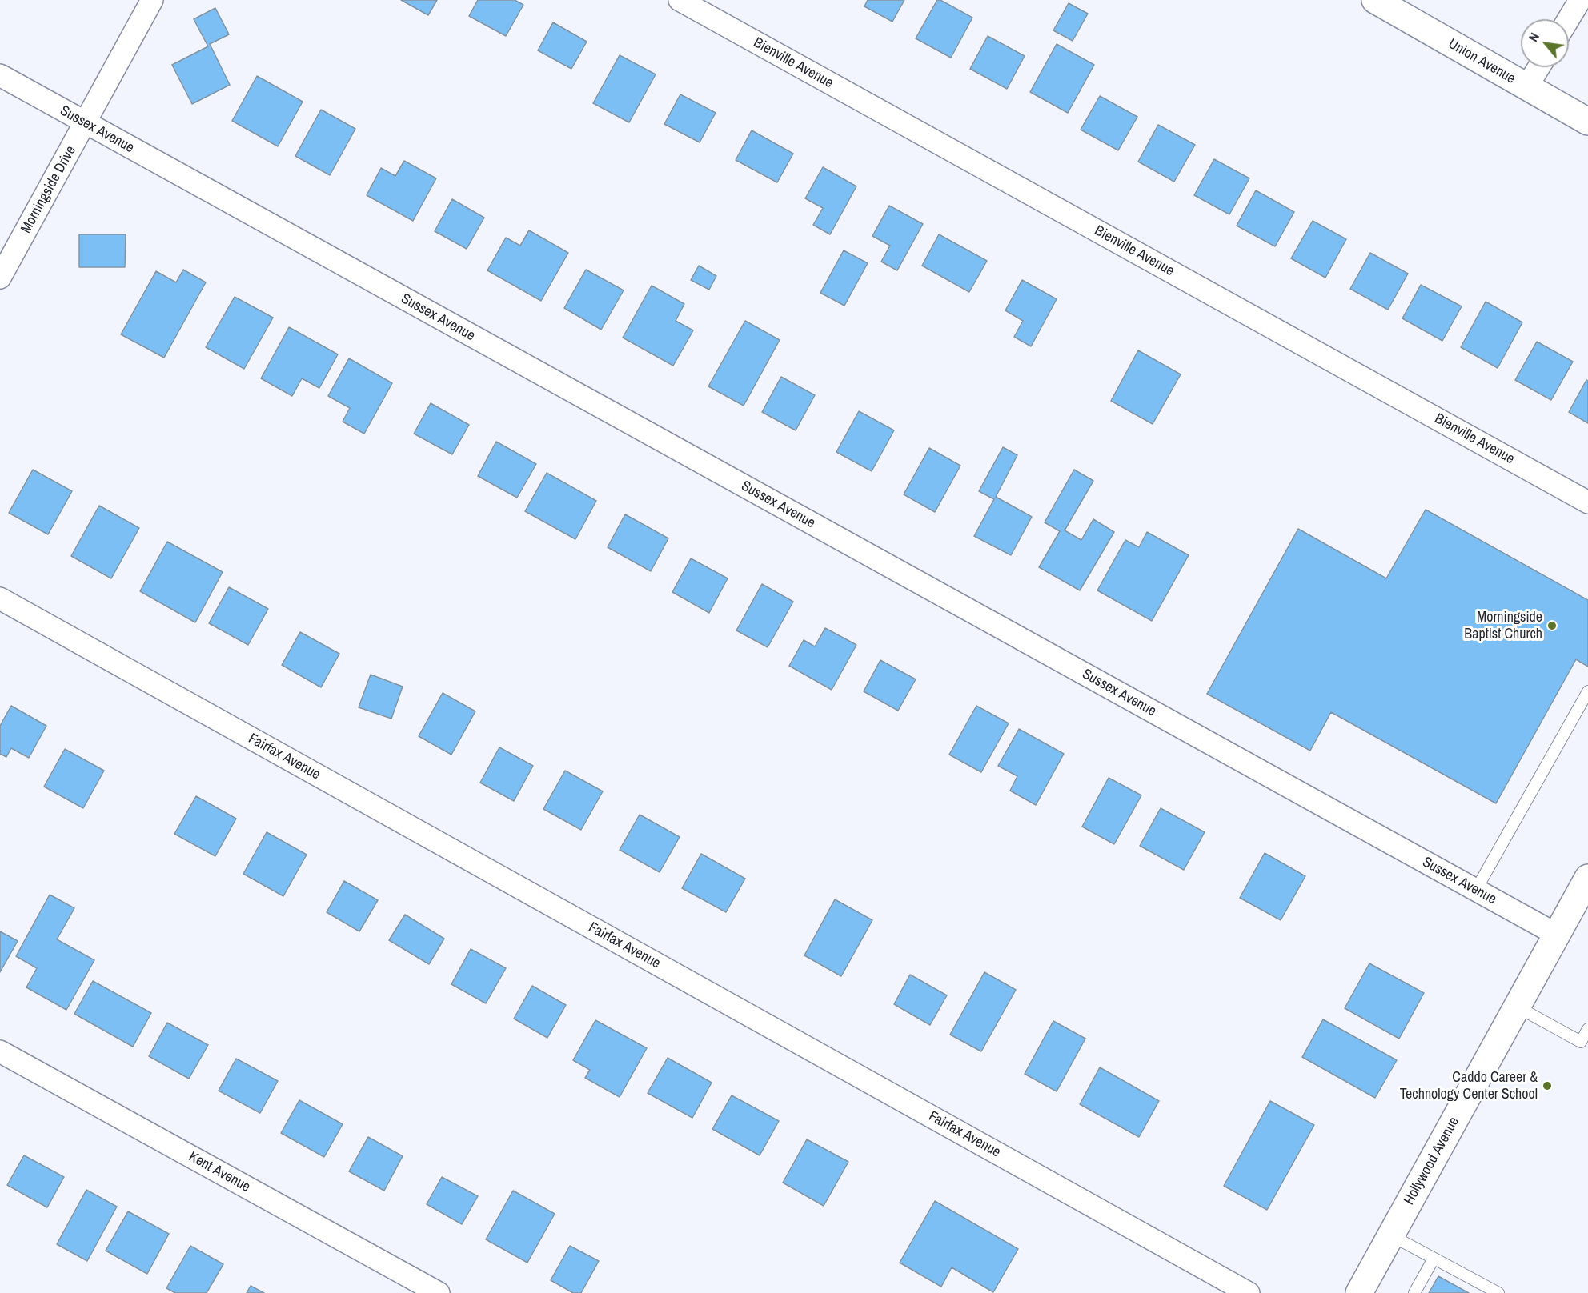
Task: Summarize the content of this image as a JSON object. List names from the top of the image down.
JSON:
{
  "streets": {
    "main road": ["Union Avenue", "Hollywood Avenue"],
    "street": [
      "Bienville Avenue",
      "Sussex Avenue",
      "Morningside Drive",
      "Fairfax Avenue",
      "Kent Avenue"
    ]
  },
  "crossings": [
    ["Sussex Avenue", "Morningside Drive"],
    ["Sussex Avenue", "Hollywood Avenue"]
  ],
  "places": ["Morningside Baptist Church", "Caddo Career & Technology Center School"],
  "north": "top left"
}
